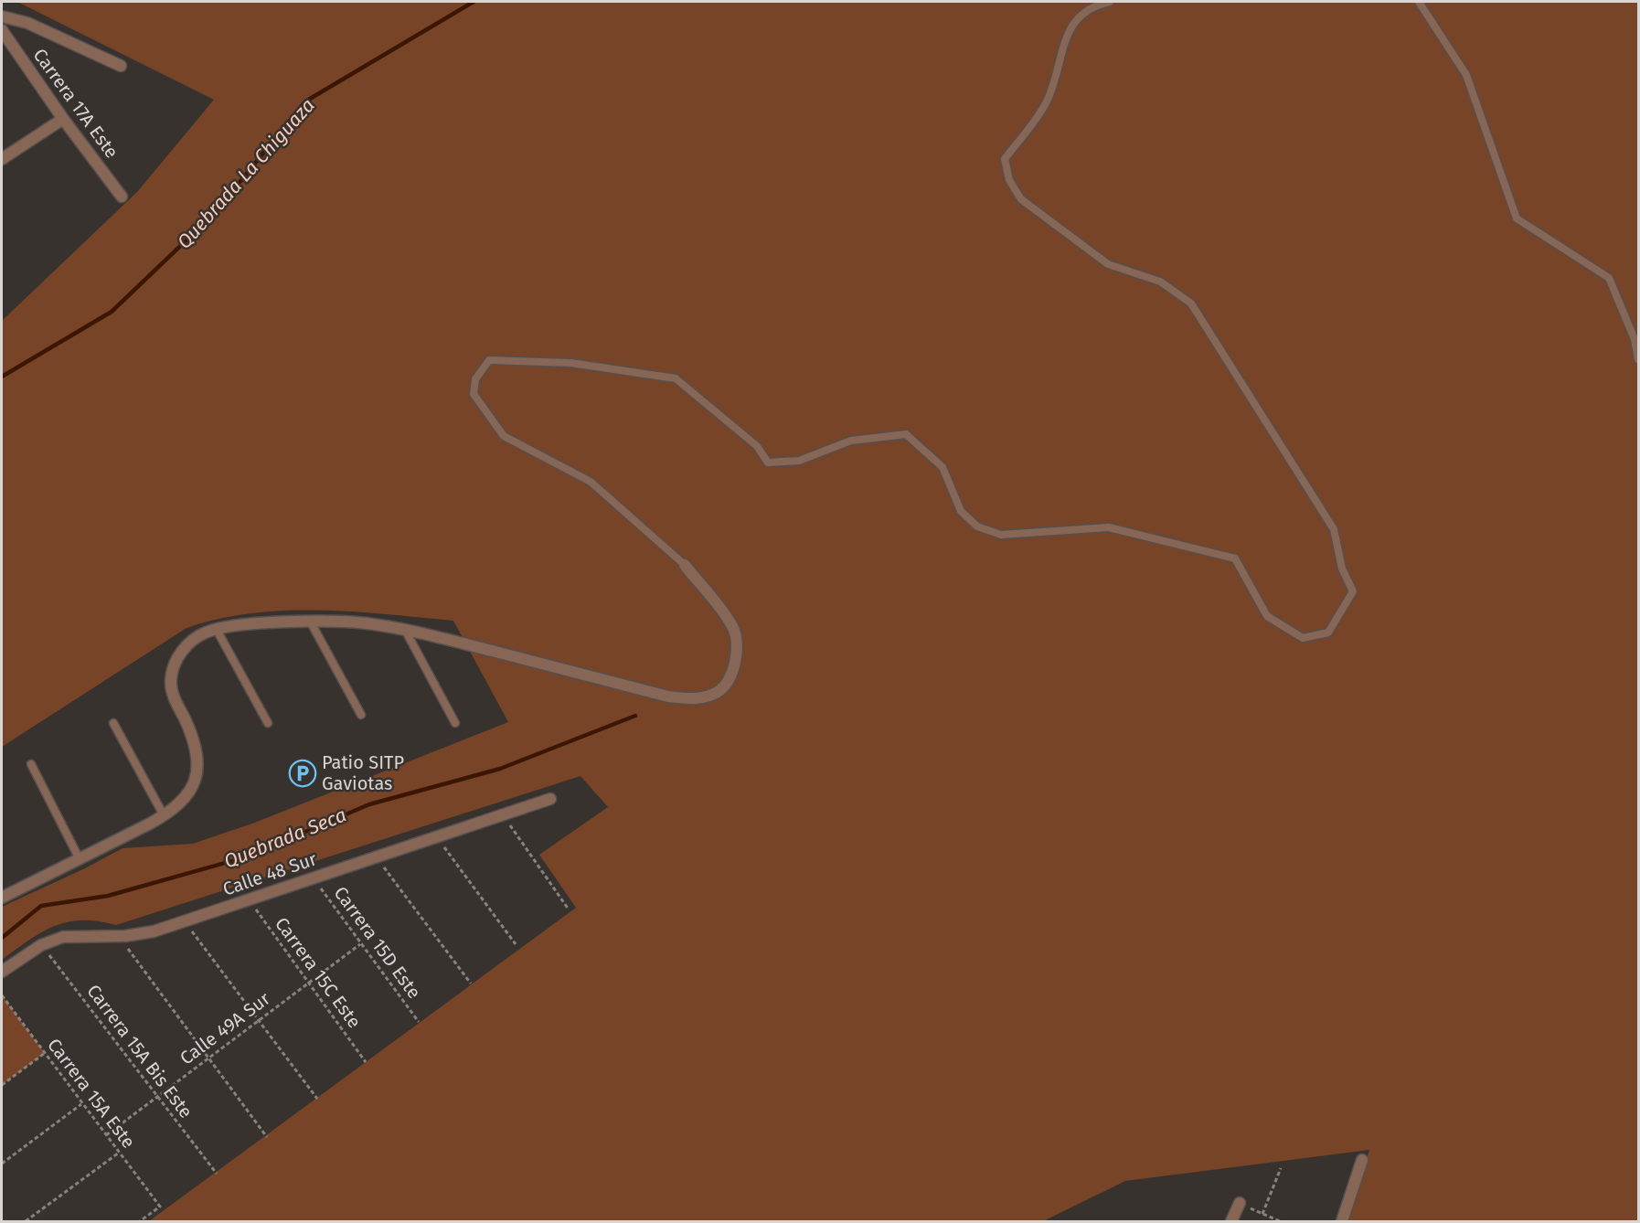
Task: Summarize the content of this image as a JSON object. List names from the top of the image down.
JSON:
{
  "streets": {
    "street": ["Carrera 17A Este", "Calle 48 Sur"],
    "path": [
      "Carrera 15D Este",
      "Carrera 15C Este",
      "Calle 49A Sur",
      "Carrera 15A Bis Este",
      "Carrera 15A Este"
    ]
  },
  "crossings": [
    ["Calle 48 Sur", "Carrera 15D Este"],
    ["Calle 48 Sur", "Carrera 15C Este"],
    ["Calle 48 Sur", "Carrera 15A Bis Este"],
    ["Carrera 15D Este", "Calle 49A Sur"],
    ["Carrera 15C Este", "Calle 49A Sur"],
    ["Calle 49A Sur", "Carrera 15A Bis Este"],
    ["Calle 49A Sur", "Carrera 15A Este"]
  ],
  "water": ["Quebrada La Chiguaza", "Quebrada Seca"],
  "places": {
    "parking": ["Patio SITP Gaviotas"]
  }
}
